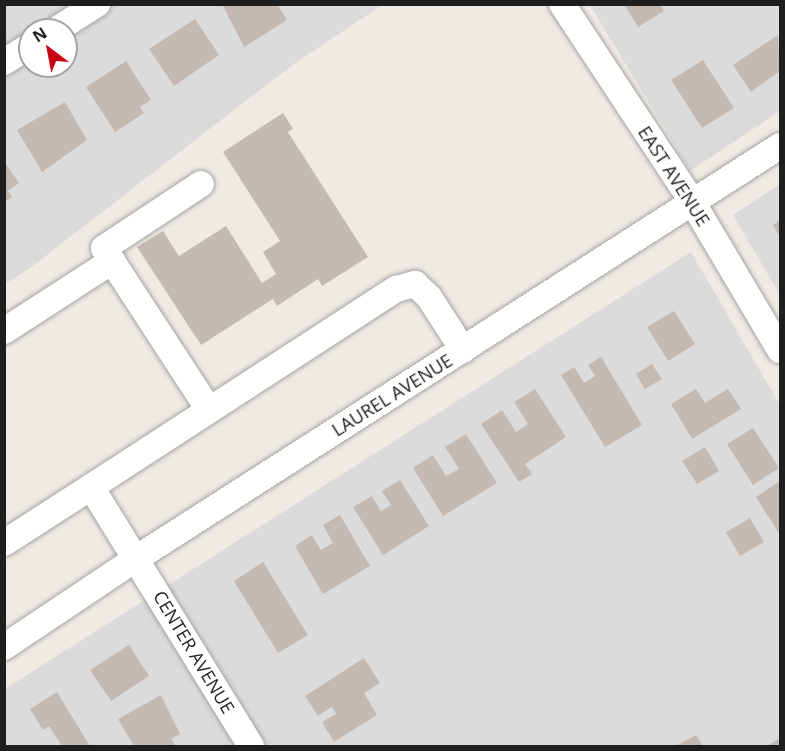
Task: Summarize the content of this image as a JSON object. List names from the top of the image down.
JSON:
{
  "streets": {
    "street": ["EAST AVENUE", "LAUREL AVENUE", "CENTER AVENUE"]
  },
  "crossings": [
    ["EAST AVENUE", "LAUREL AVENUE"],
    ["LAUREL AVENUE", "CENTER AVENUE"]
  ],
  "north": "top left"
}
